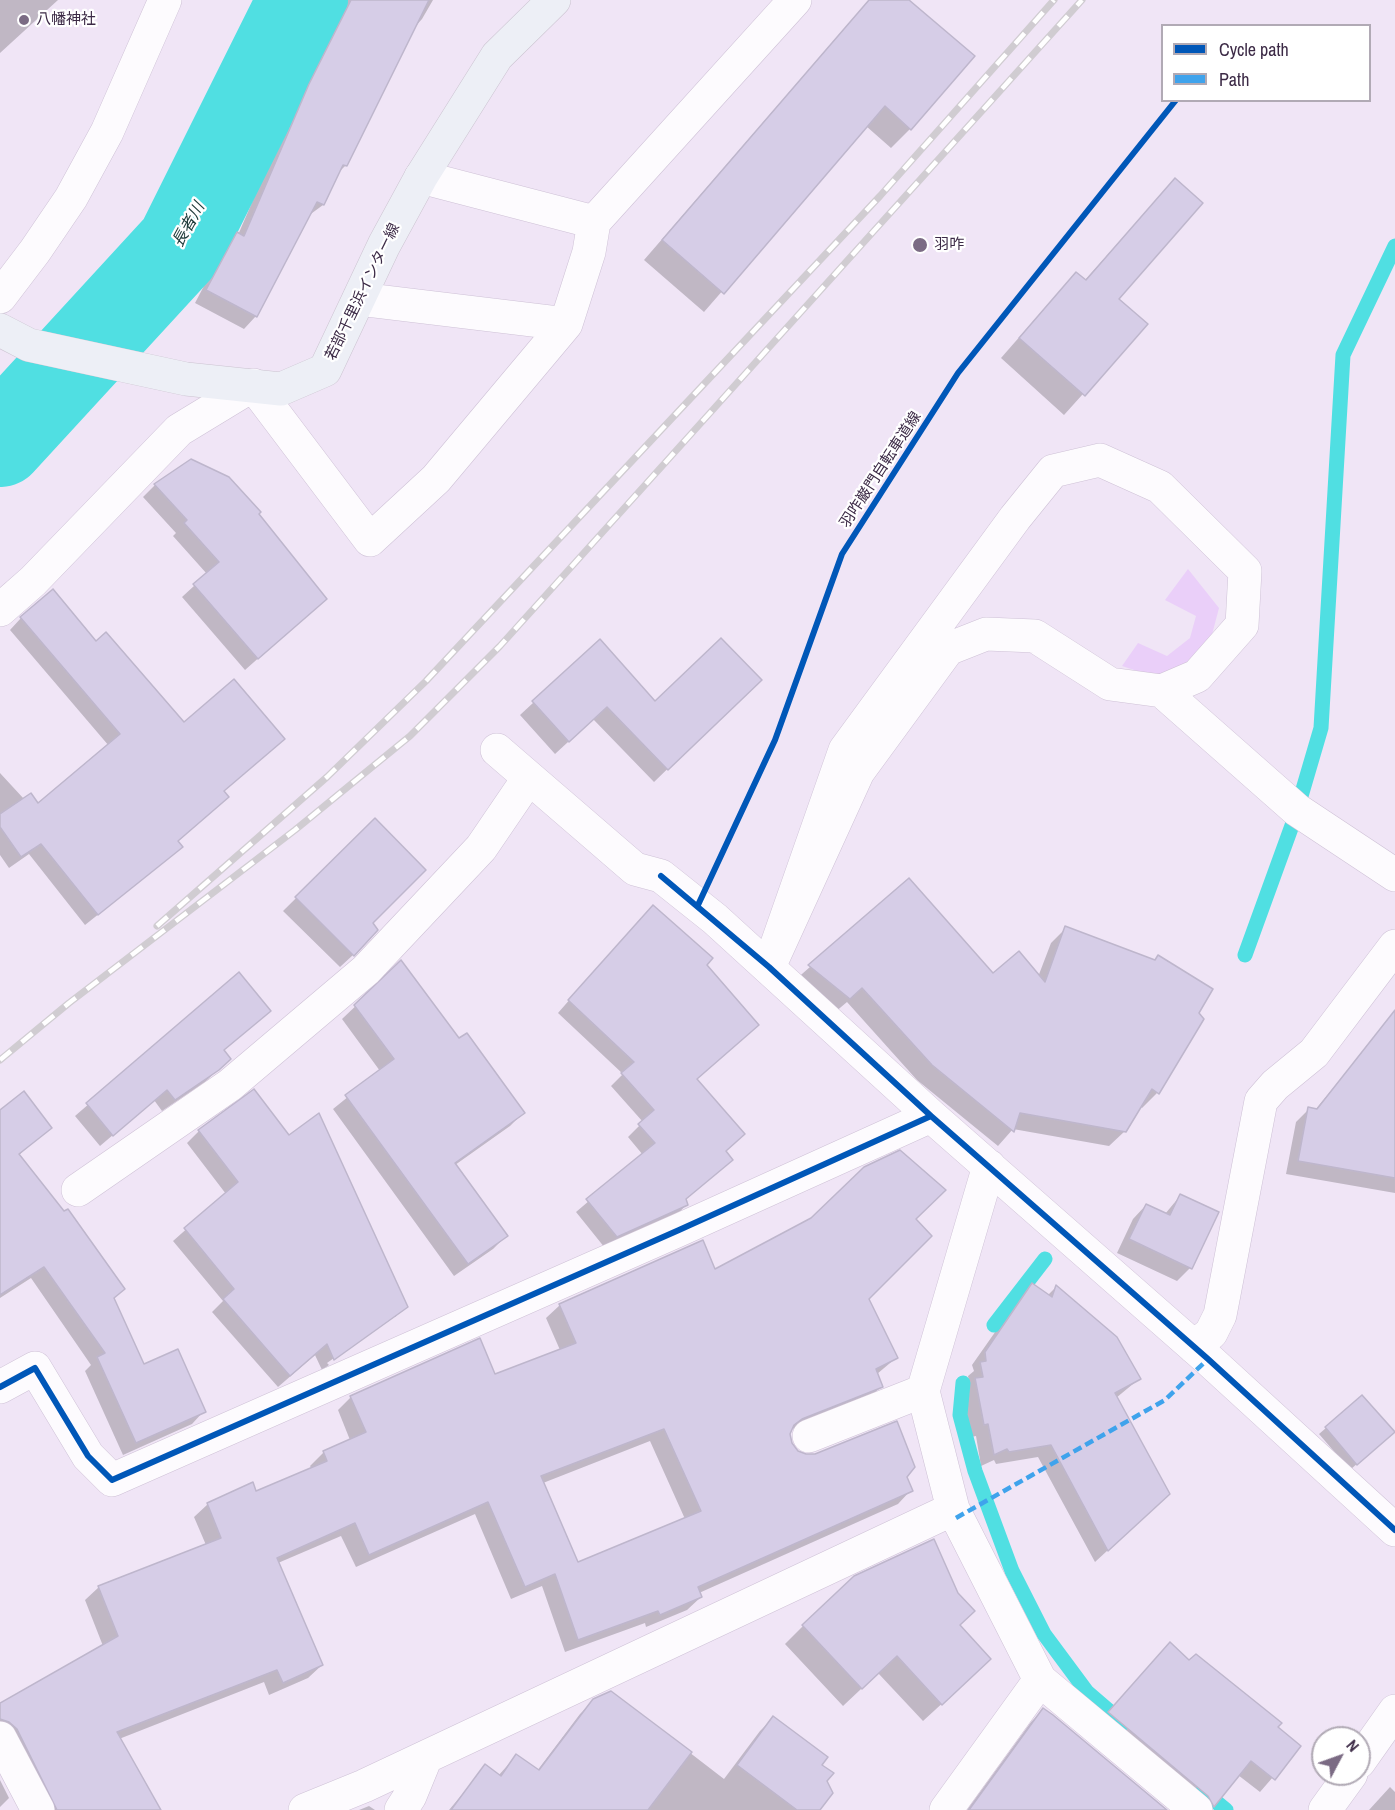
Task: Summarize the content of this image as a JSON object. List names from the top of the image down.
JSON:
{
  "streets": {
    "main road": ["若部千里浜インター線"],
    "cycle path": ["羽咋巌門自転車道線"]
  },
  "water": ["長者川"],
  "places": ["八幡神社", "羽咋"],
  "legend": ["Cycle path", "Path"],
  "north": "top right"
}
